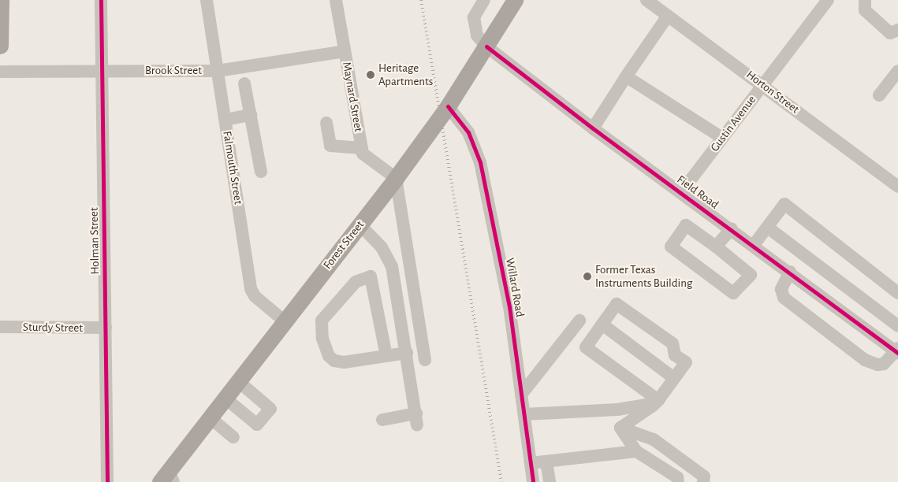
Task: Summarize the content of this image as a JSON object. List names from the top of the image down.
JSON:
{
  "streets": {
    "main road": ["Forest Street"],
    "street": [
      "Brook Street",
      "Horton Street",
      "Maynard Street",
      "Gustin Avenue",
      "Falmouth Street",
      "Field Road",
      "Holman Street",
      "Willard Road",
      "Sturdy Street"
    ]
  },
  "crossings": [
    ["Brook Street", "Maynard Street"],
    ["Brook Street", "Falmouth Street"],
    ["Brook Street", "Holman Street"],
    ["Horton Street", "Gustin Avenue"],
    ["Maynard Street", "Forest Street"],
    ["Gustin Avenue", "Field Road"],
    ["Falmouth Street", "Forest Street"],
    ["Field Road", "Forest Street"],
    ["Holman Street", "Sturdy Street"],
    ["Forest Street", "Willard Road"]
  ],
  "places": ["Heritage Apartments", "Former Texas Instruments Building"]
}
